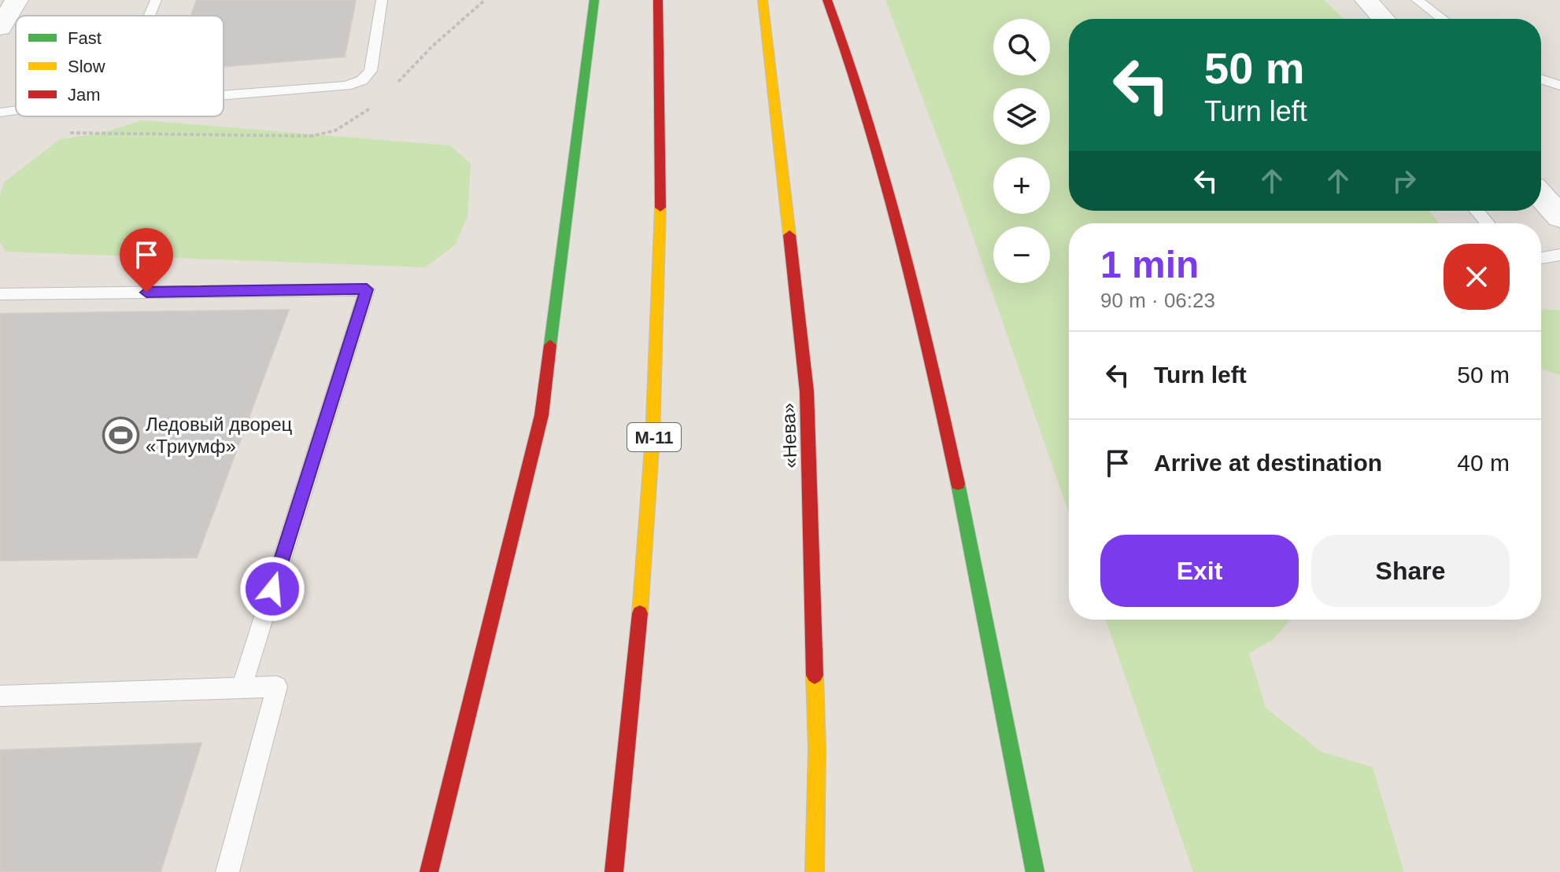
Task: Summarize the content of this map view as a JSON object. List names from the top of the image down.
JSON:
{
  "streets": {
    "main road": ["«Нева»", "М-11"]
  },
  "places": {
    "sports": ["Ледовый дворец «Триумф»"]
  },
  "legend": ["Fast", "Slow", "Jam"],
  "page": {
    "map_buttons": ["+", "−"],
    "turn": ["50 m", "Turn left"],
    "heading": ["1 min", "90 m · 06:23"],
    "list": [
      {
        "name": "Turn left",
        "value": "50 m"
      },
      {
        "name": "Arrive at destination",
        "value": "40 m"
      }
    ],
    "buttons": ["Exit", "Share"]
  }
}
